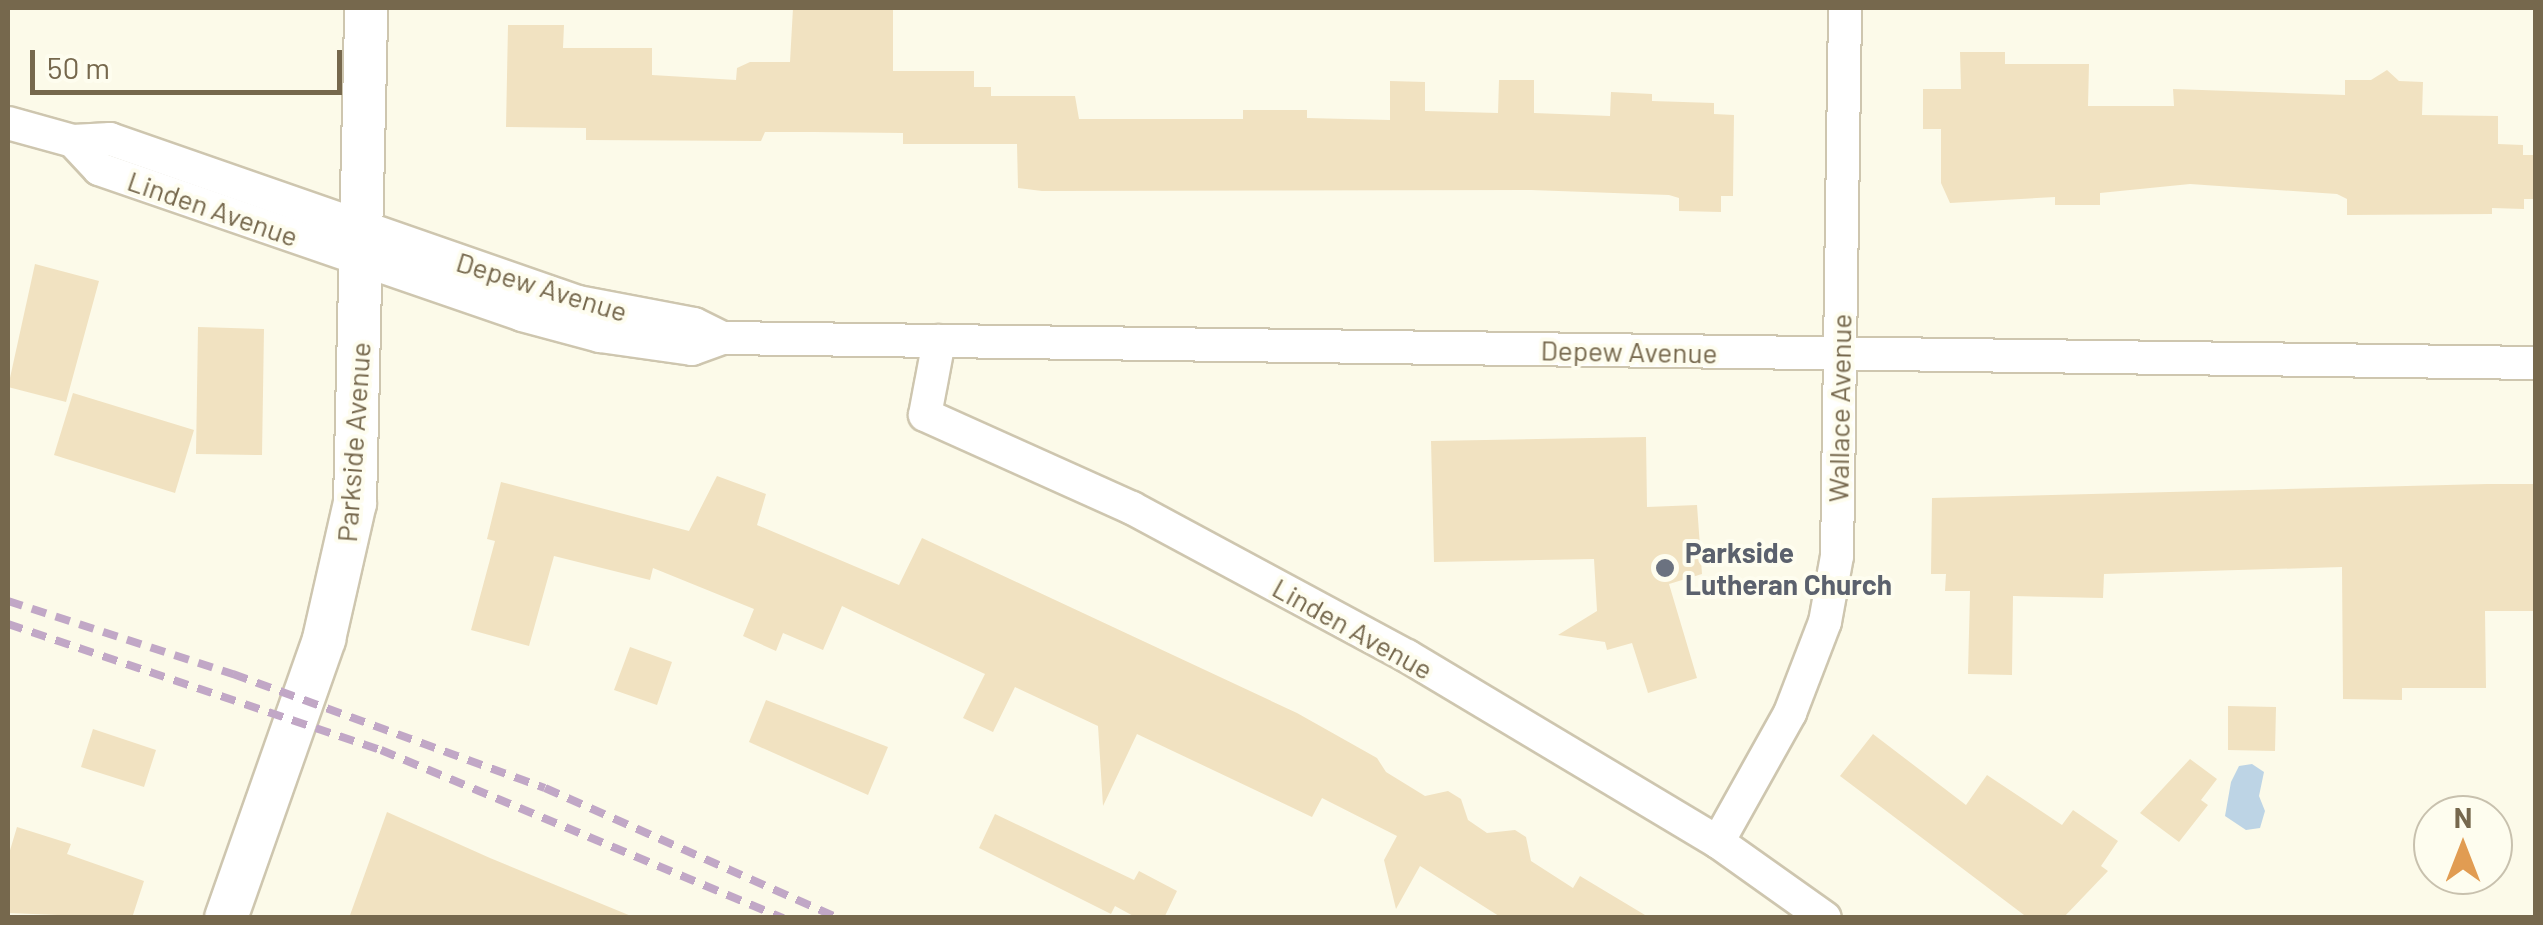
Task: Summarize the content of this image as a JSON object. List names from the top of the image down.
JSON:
{
  "streets": {
    "street": [
      "Linden Avenue",
      "Depew Avenue",
      "Wallace Avenue",
      "Parkside Avenue"
    ]
  },
  "crossings": [
    ["Linden Avenue", "Depew Avenue"],
    ["Linden Avenue", "Wallace Avenue"],
    ["Linden Avenue", "Parkside Avenue"],
    ["Depew Avenue", "Wallace Avenue"],
    ["Depew Avenue", "Parkside Avenue"]
  ],
  "places": ["Parkside Lutheran Church"],
  "scale_bar": "50 m",
  "north": "top"
}
